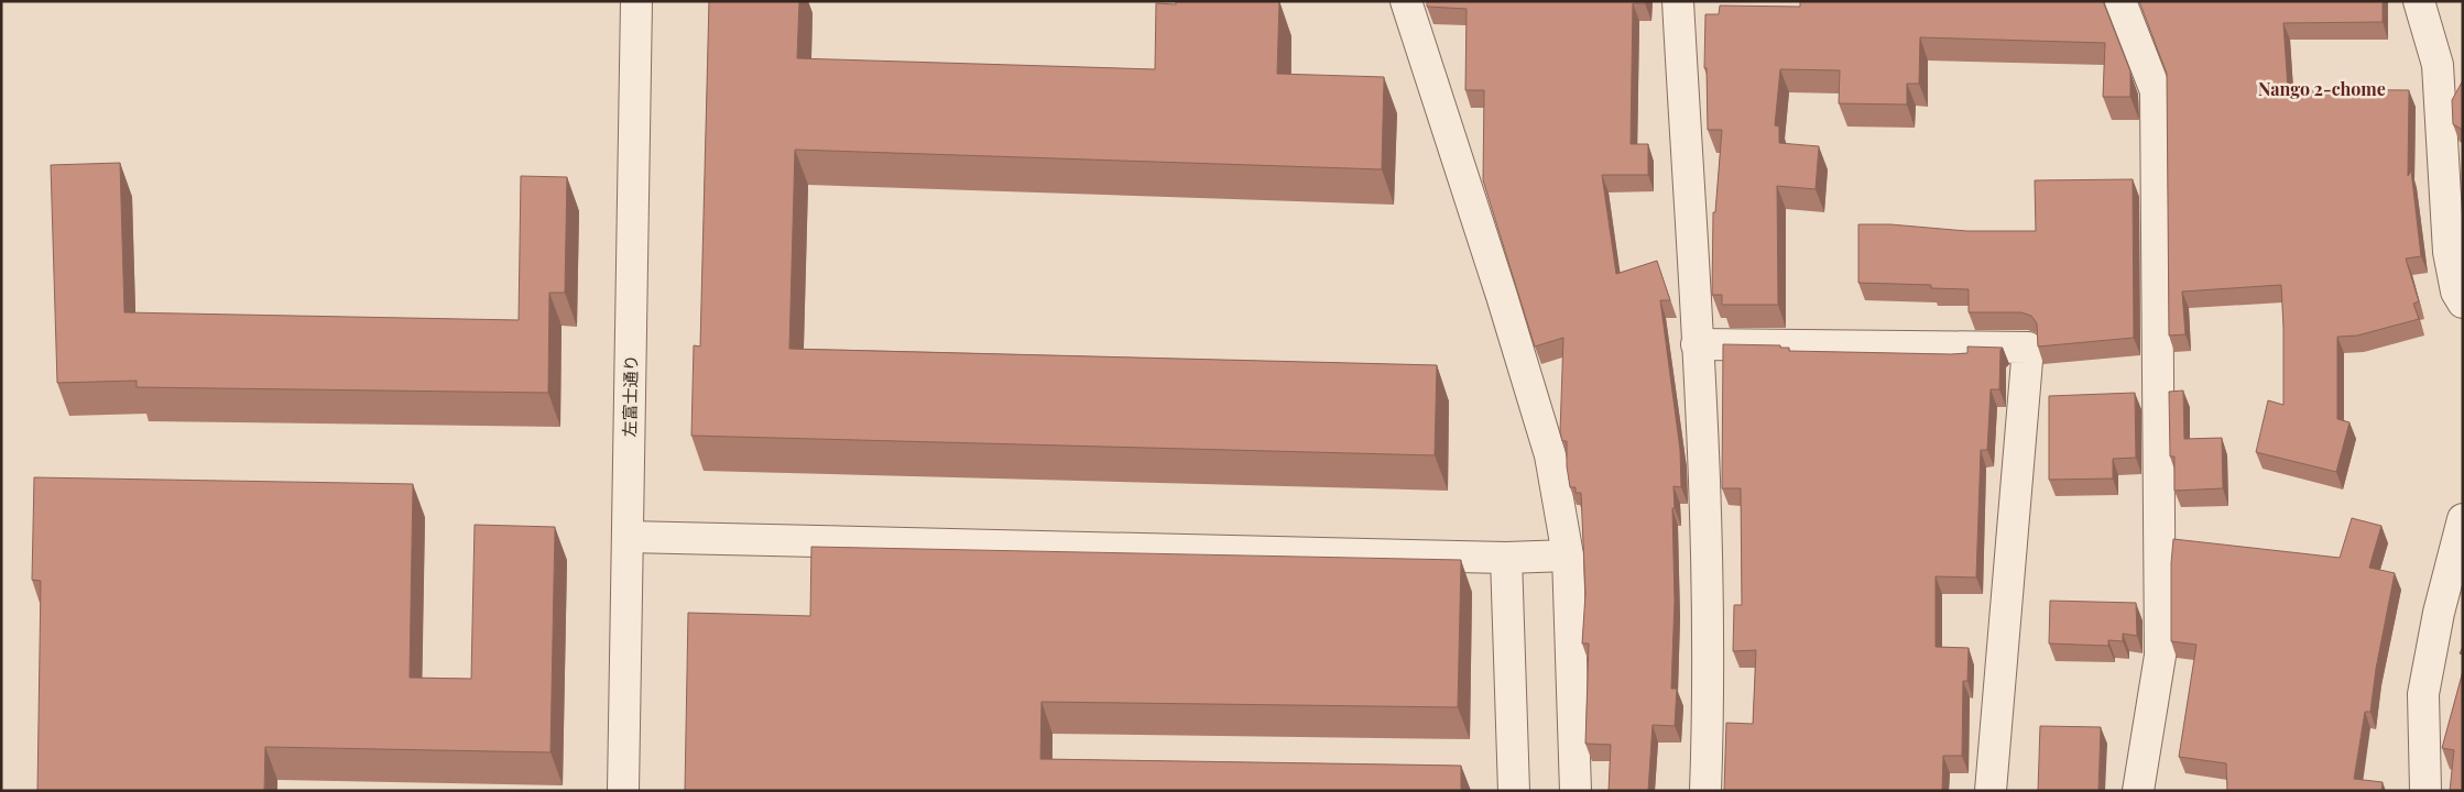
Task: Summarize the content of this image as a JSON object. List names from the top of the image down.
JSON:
{
  "streets": {
    "street": ["左富士通り"]
  },
  "districts": ["Nango 2-chome"]
}
